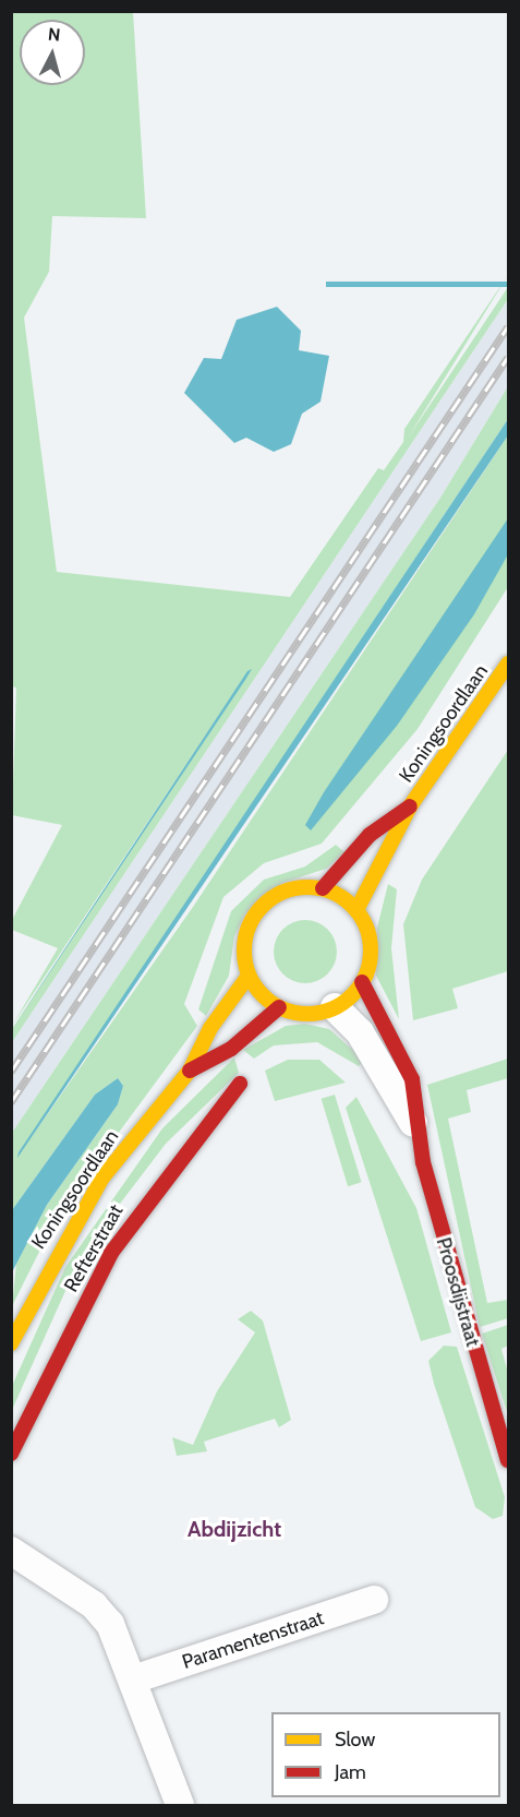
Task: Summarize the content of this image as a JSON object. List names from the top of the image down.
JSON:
{
  "streets": {
    "street": [
      "Koningsoordlaan",
      "Refterstraat",
      "Proosdijstraat",
      "Paramentenstraat"
    ]
  },
  "crossings": [
    ["Koningsoordlaan", "Proosdijstraat"]
  ],
  "districts": ["Abdijzicht"],
  "legend": ["Slow", "Jam"],
  "north": "top"
}
